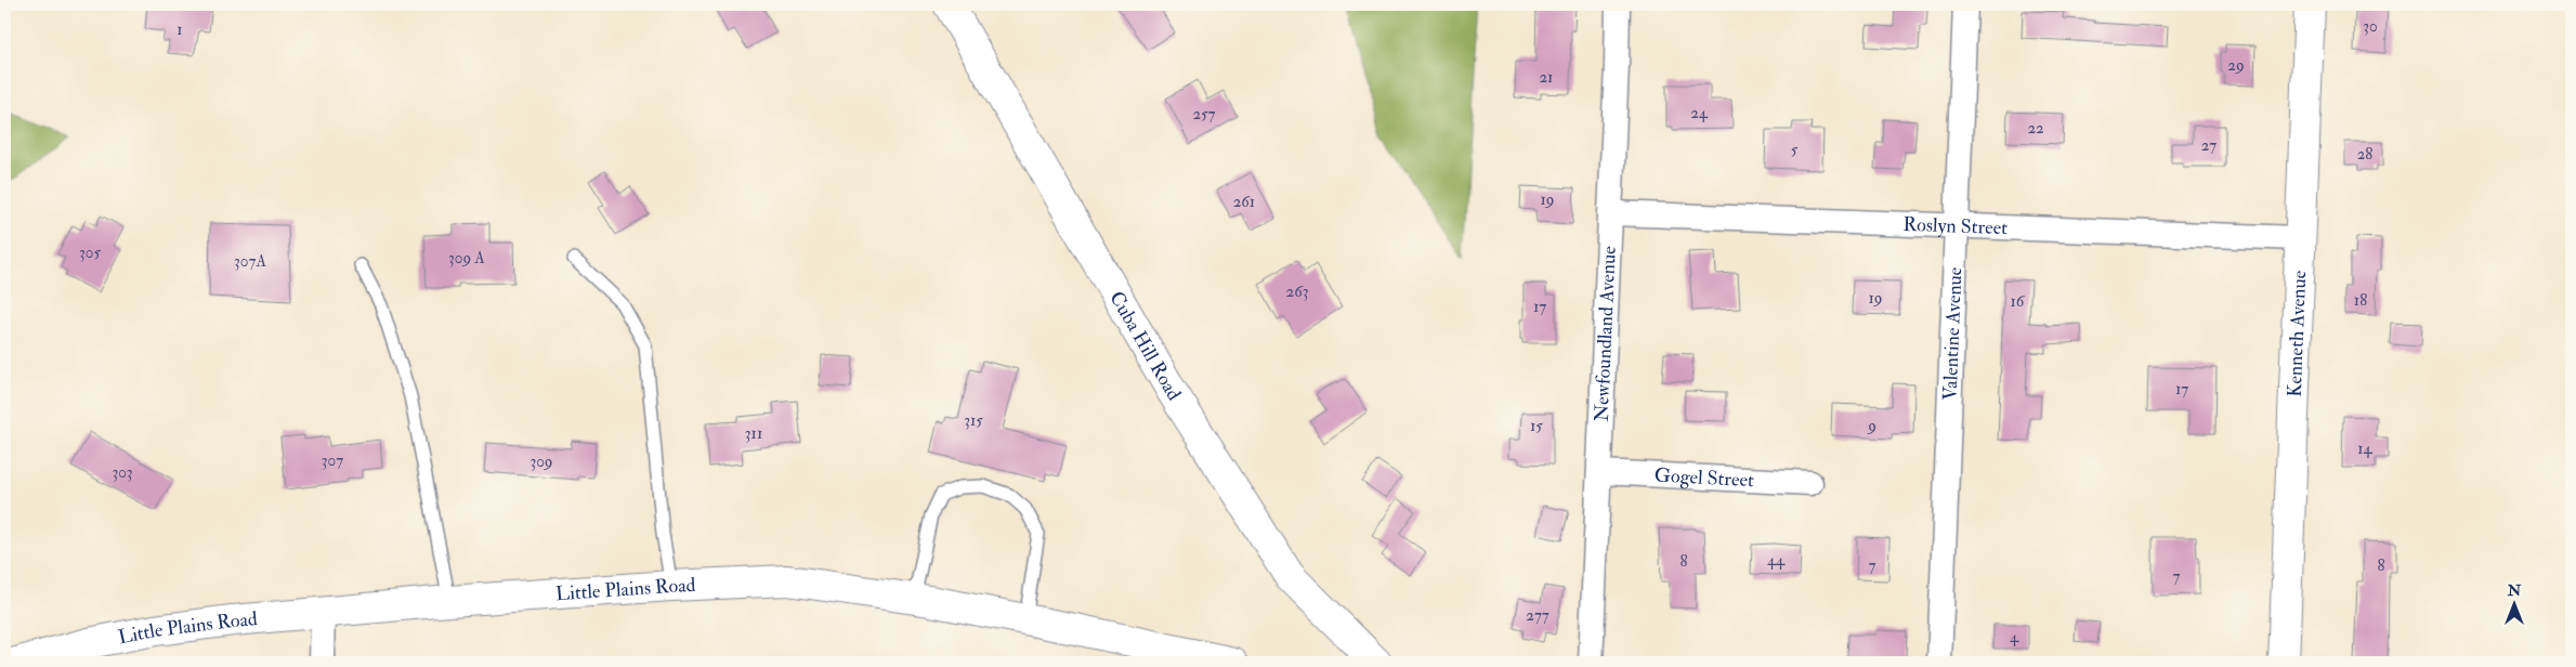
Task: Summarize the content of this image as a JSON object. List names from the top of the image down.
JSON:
{
  "streets": {
    "street": [
      "Roslyn Street",
      "Newfoundland Avenue",
      "Valentine Avenue",
      "Kenneth Avenue",
      "Cuba Hill Road",
      "Gogel Street",
      "Little Plains Road"
    ]
  },
  "crossings": [
    ["Roslyn Street", "Newfoundland Avenue"],
    ["Roslyn Street", "Valentine Avenue"],
    ["Roslyn Street", "Kenneth Avenue"],
    ["Newfoundland Avenue", "Gogel Street"]
  ],
  "house_numbers": [
    "30",
    "1",
    "29",
    "21",
    "24",
    "257",
    "22",
    "27",
    "5",
    "28",
    "19",
    "261",
    "305",
    "309 A",
    "307A",
    "263",
    "19",
    "18",
    "16",
    "17",
    "17",
    "315",
    "15",
    "9",
    "311",
    "14",
    "307",
    "309",
    "303",
    "44",
    "8",
    "7",
    "8",
    "7",
    "277",
    "4"
  ],
  "north": "top"
}
